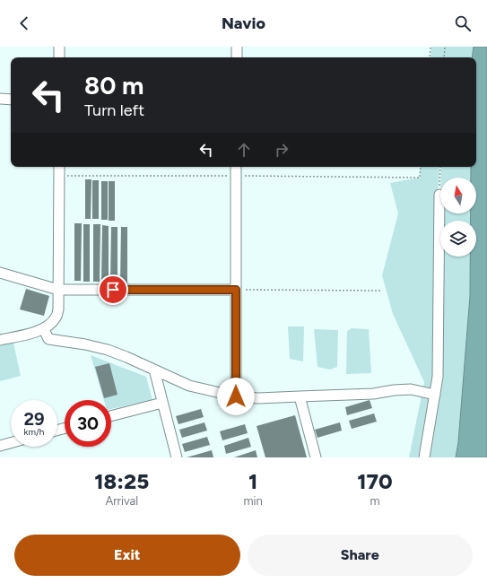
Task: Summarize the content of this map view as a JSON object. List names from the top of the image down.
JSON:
{
  "north": "top",
  "page": {
    "header": "Navio",
    "turn": ["80 m", "Turn left"],
    "speed": "29 km/h",
    "limit": "30",
    "eta": [
      "18:25",
      "Arrival",
      "1",
      "min",
      "170",
      "m"
    ],
    "buttons": ["Exit", "Share"]
  }
}
